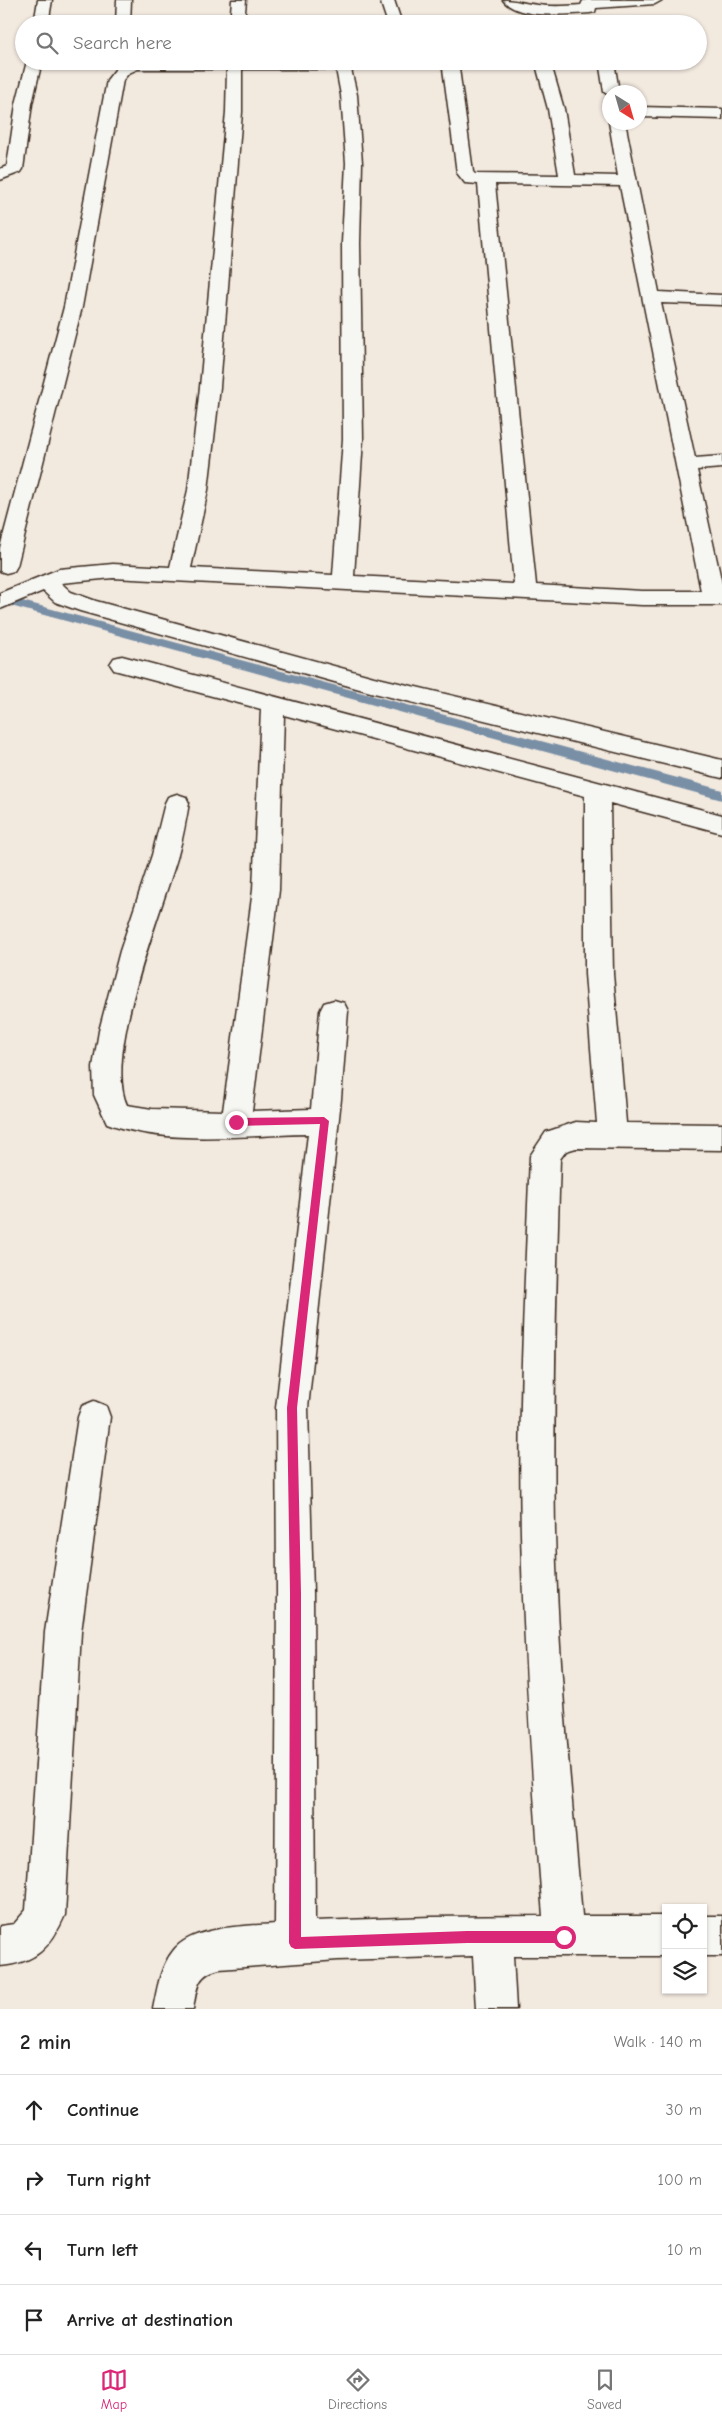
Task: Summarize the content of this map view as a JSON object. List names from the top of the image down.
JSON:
{
  "north": "bottom right",
  "page": {
    "search": "Search here",
    "heading": ["2 min", "Walk · 140 m"],
    "list": [
      ["Continue", "30 m"],
      ["Turn right", "100 m"],
      ["Turn left", "10 m"],
      "Arrive at destination"
    ],
    "nav": ["Map", "Directions", "Saved"]
  }
}
